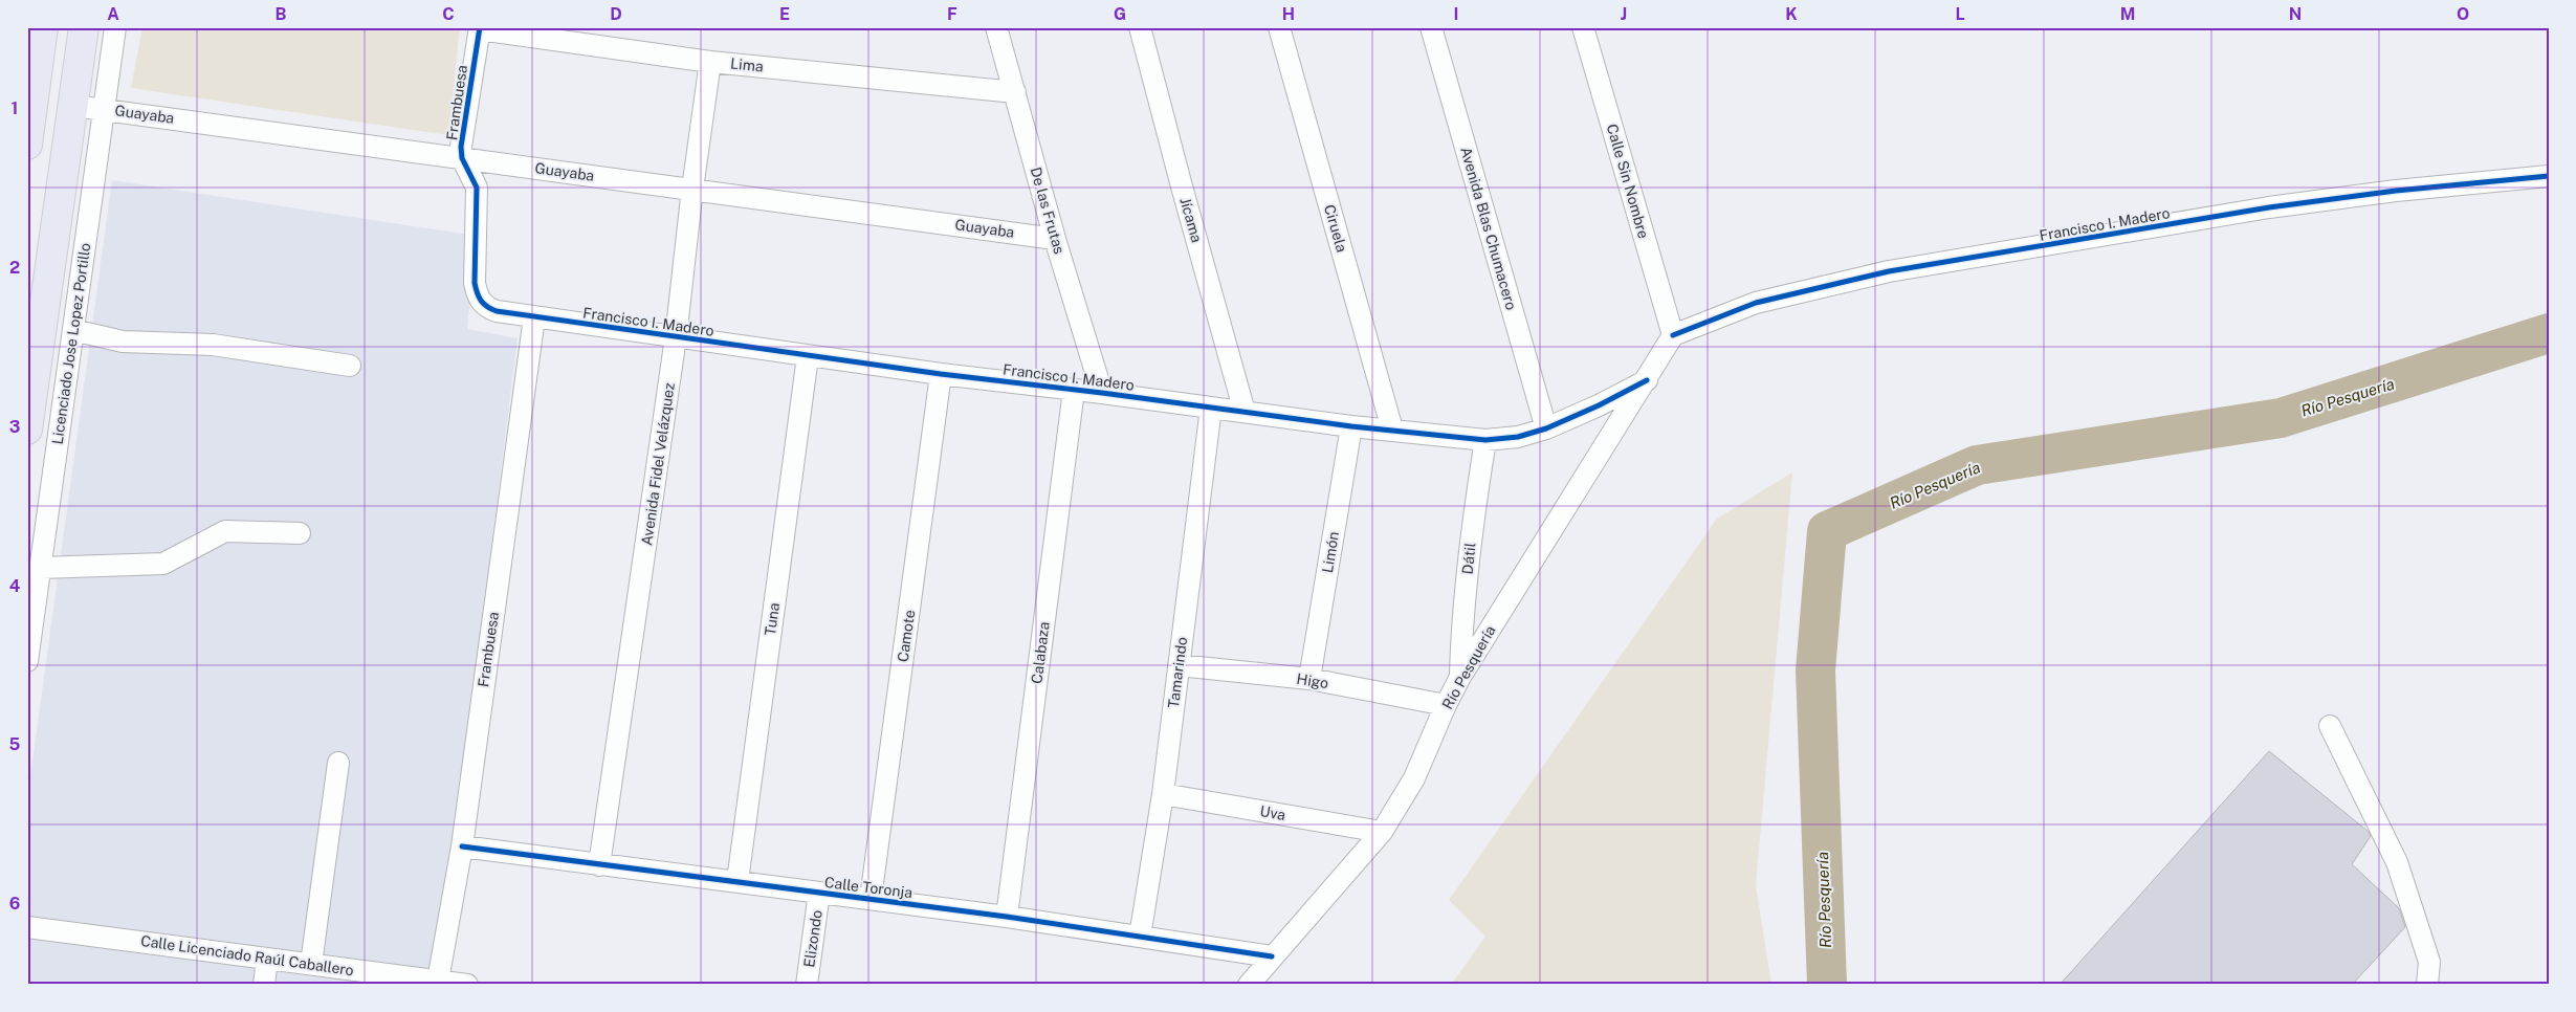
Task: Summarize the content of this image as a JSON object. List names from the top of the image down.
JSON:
{
  "streets": {
    "street": [
      "Lima",
      "Frambuesa",
      "Guayaba",
      "Calle Sin Nombre",
      "De las Frutas",
      "Jícama",
      "Francisco I. Madero",
      "Ciruela",
      "Avenida Blas Chumacero",
      "Licenciado Jose Lopez Portillo",
      "Avenida Fidel Velázquez",
      "Limón",
      "Dátil",
      "Tuna",
      "Camote",
      "Calabaza",
      "Río Pesquería",
      "Tamarindo",
      "Higo",
      "Uva",
      "Calle Toronja",
      "Elizondo",
      "Calle Licenciado Raúl Caballero"
    ]
  },
  "crossings": [
    ["Lima", "Frambuesa"],
    ["Lima", "De las Frutas"],
    ["Lima", "Avenida Fidel Velázquez"],
    ["Frambuesa", "Guayaba"],
    ["Frambuesa", "Francisco I. Madero"],
    ["Frambuesa", "Calle Toronja"],
    ["Frambuesa", "Calle Licenciado Raúl Caballero"],
    ["Guayaba", "De las Frutas"],
    ["Guayaba", "Licenciado Jose Lopez Portillo"],
    ["Guayaba", "Avenida Fidel Velázquez"],
    ["Calle Sin Nombre", "Francisco I. Madero"],
    ["Calle Sin Nombre", "Río Pesquería"],
    ["De las Frutas", "Francisco I. Madero"],
    ["Jícama", "Francisco I. Madero"],
    ["Francisco I. Madero", "Ciruela"],
    ["Francisco I. Madero", "Avenida Blas Chumacero"],
    ["Francisco I. Madero", "Avenida Fidel Velázquez"],
    ["Francisco I. Madero", "Limón"],
    ["Francisco I. Madero", "Dátil"],
    ["Francisco I. Madero", "Tuna"],
    ["Francisco I. Madero", "Camote"],
    ["Francisco I. Madero", "Calabaza"],
    ["Francisco I. Madero", "Río Pesquería"],
    ["Francisco I. Madero", "Tamarindo"],
    ["Avenida Fidel Velázquez", "Calle Toronja"],
    ["Limón", "Higo"],
    ["Dátil", "Río Pesquería"],
    ["Tuna", "Calle Toronja"],
    ["Camote", "Calle Toronja"],
    ["Calabaza", "Calle Toronja"],
    ["Río Pesquería", "Higo"],
    ["Río Pesquería", "Uva"],
    ["Río Pesquería", "Calle Toronja"],
    ["Tamarindo", "Higo"],
    ["Tamarindo", "Uva"],
    ["Tamarindo", "Calle Toronja"],
    ["Calle Toronja", "Elizondo"]
  ],
  "water": ["Río Pesquería"],
  "grid": {
    "columns": [
      "A",
      "B",
      "C",
      "D",
      "E",
      "F",
      "G",
      "H",
      "I",
      "J",
      "K",
      "L",
      "M",
      "N",
      "O"
    ],
    "rows": [
      "1",
      "2",
      "3",
      "4",
      "5",
      "6"
    ]
  }
}
